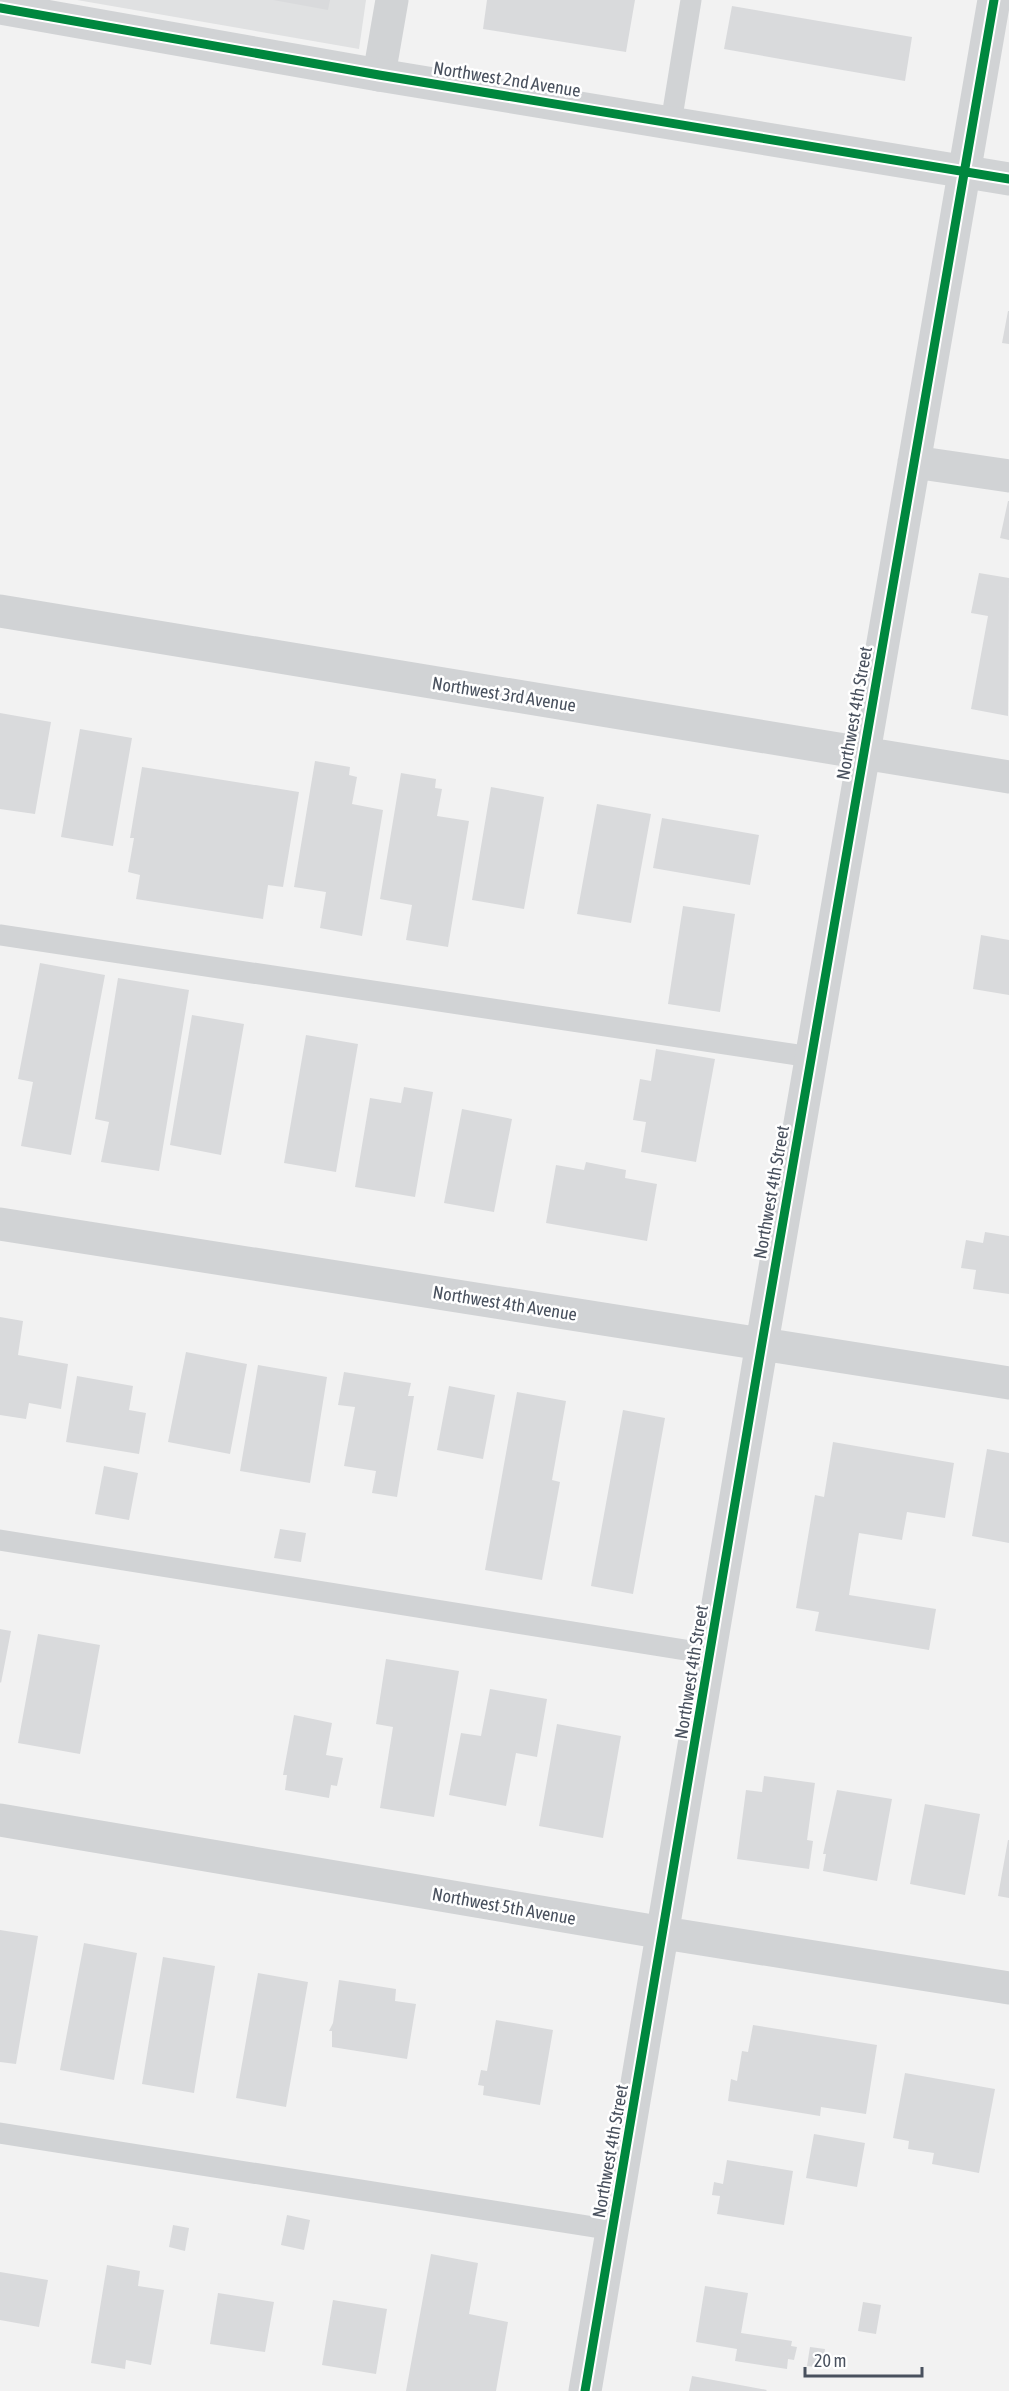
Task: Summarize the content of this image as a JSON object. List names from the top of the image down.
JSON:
{
  "streets": {
    "street": [
      "Northwest 2nd Avenue",
      "Northwest 3rd Avenue",
      "Northwest 4th Street",
      "Northwest 4th Avenue",
      "Northwest 5th Avenue"
    ]
  },
  "crossings": [
    ["Northwest 2nd Avenue", "Northwest 4th Street"],
    ["Northwest 3rd Avenue", "Northwest 4th Street"],
    ["Northwest 4th Street", "Northwest 4th Avenue"],
    ["Northwest 4th Street", "Northwest 5th Avenue"]
  ],
  "scale_bar": "20 m"
}
